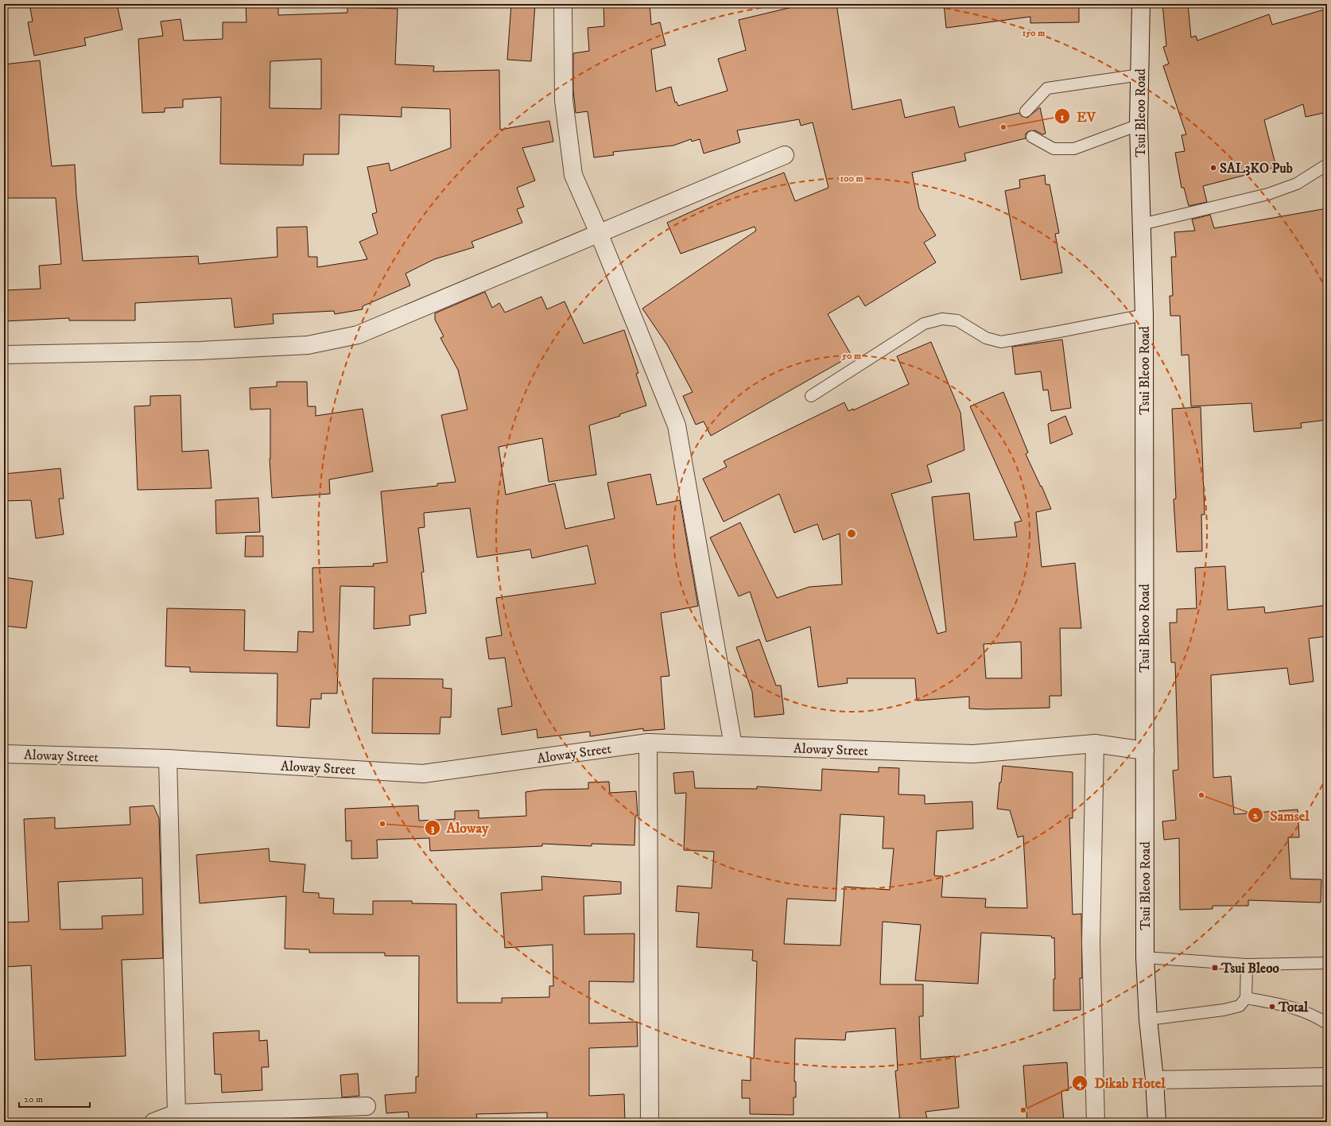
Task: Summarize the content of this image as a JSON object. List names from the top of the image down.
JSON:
{
  "streets": {
    "street": ["Tsui Bleoo Road", "Aloway Street"]
  },
  "crossings": [
    ["Tsui Bleoo Road", "Aloway Street"]
  ],
  "places": {
    "other": [
      "EV",
      "SAL3KO Pub",
      "Samsel",
      "Aloway",
      "Total",
      "Dikab Hotel"
    ],
    "transit": ["Tsui Bleoo"]
  },
  "scale_bar": "20 m",
  "rings": ["150 m", "100 m", "50 m"]
}
